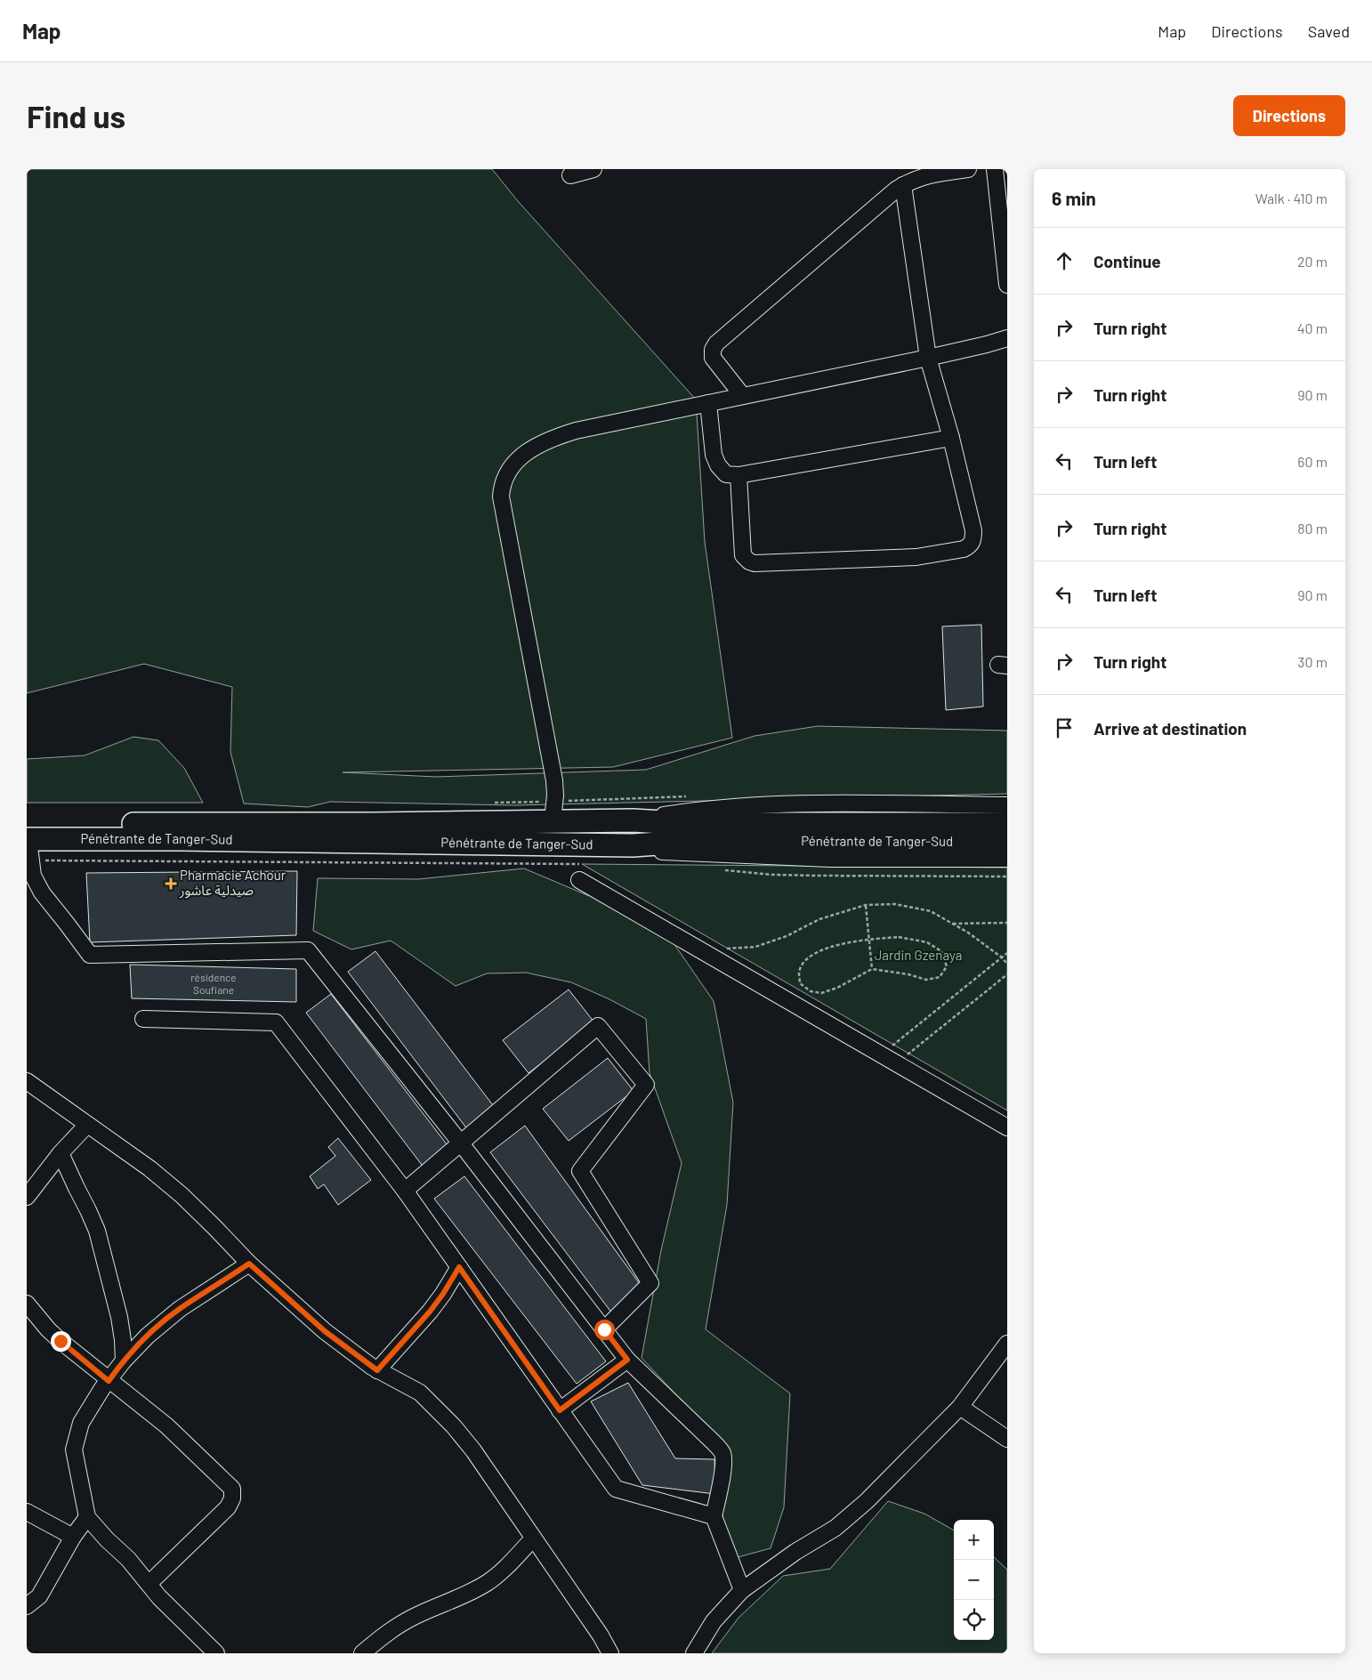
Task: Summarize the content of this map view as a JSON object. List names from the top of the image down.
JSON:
{
  "streets": {
    "highway": ["Pénétrante de Tanger-Sud"]
  },
  "parks": ["Jardin Gzenaya"],
  "places": {
    "health": ["Pharmacie Achour صيدلية عاشور"]
  },
  "house_numbers": ["résidence Soufiane"],
  "page": {
    "header": "Map",
    "nav": ["Map", "Directions", "Saved"],
    "buttons": "Directions",
    "title": "Find us",
    "heading": ["6 min", "Walk · 410 m"],
    "list": [
      ["Continue", "20 m"],
      ["Turn right", "40 m"],
      ["Turn right", "90 m"],
      ["Turn left", "60 m"],
      ["Turn right", "80 m"],
      ["Turn left", "90 m"],
      ["Turn right", "30 m"],
      "Arrive at destination"
    ],
    "map_buttons": ["+", "−"]
  }
}
